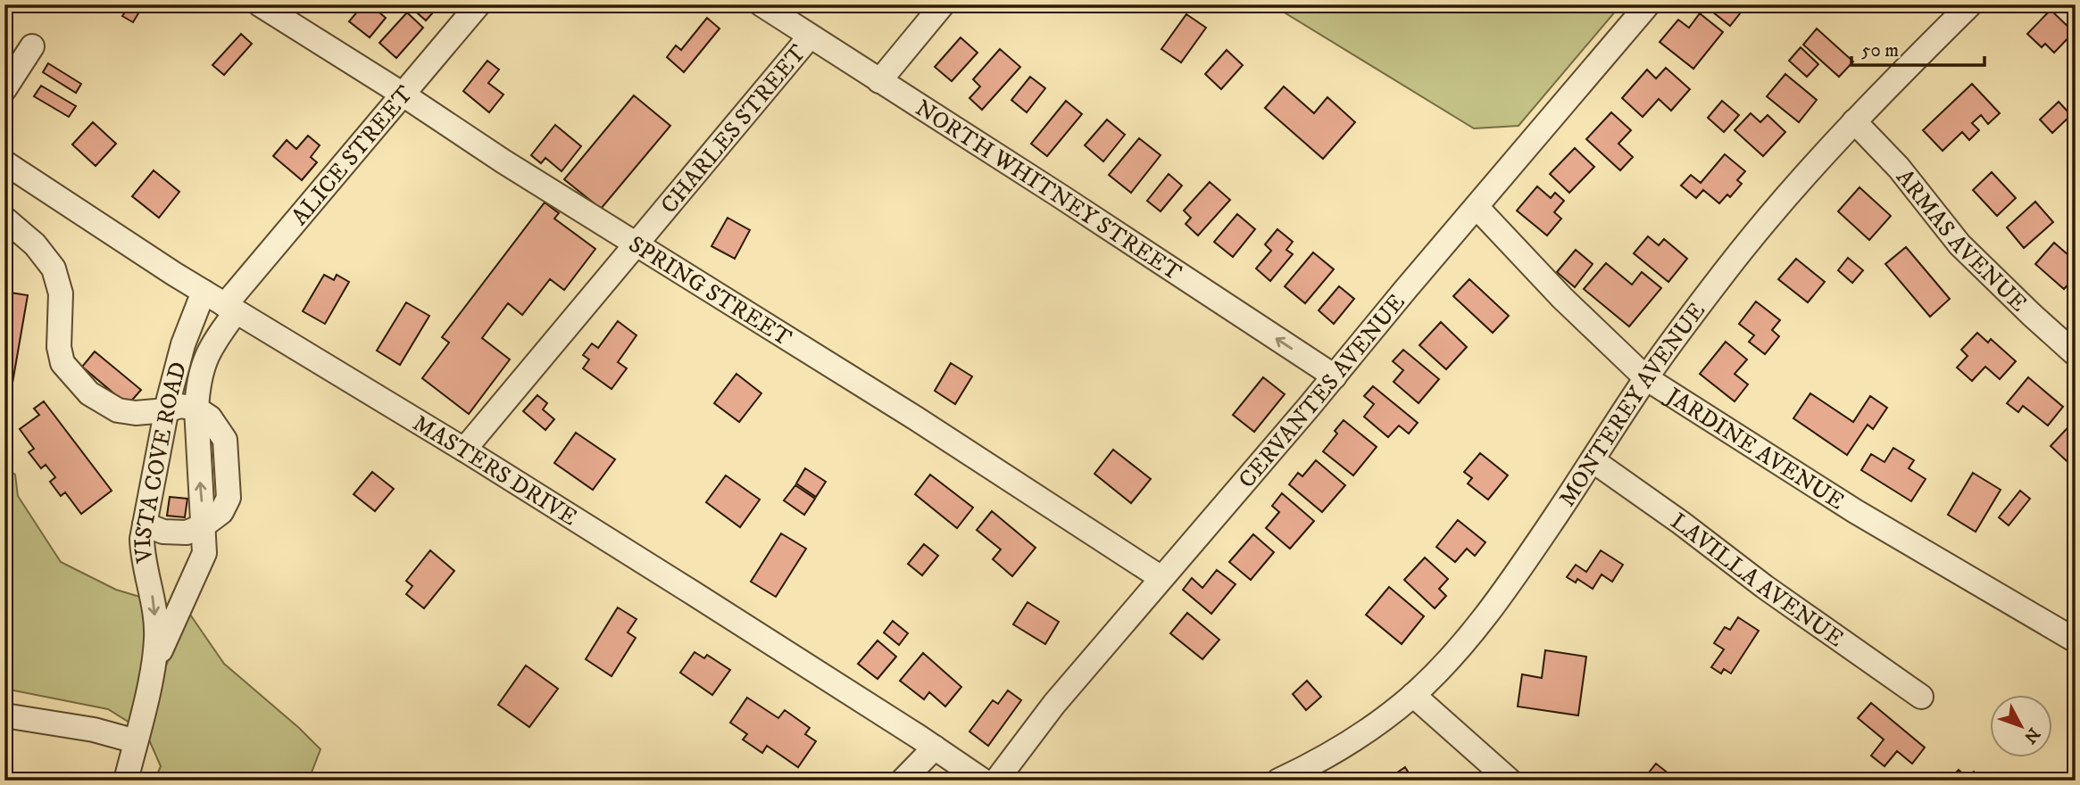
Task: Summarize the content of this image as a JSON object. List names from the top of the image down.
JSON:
{
  "streets": {
    "street": [
      "CHARLES STREET",
      "ALICE STREET",
      "NORTH WHITNEY STREET",
      "ARMAS AVENUE",
      "SPRING STREET",
      "CERVANTES AVENUE",
      "MONTEREY AVENUE",
      "JARDINE AVENUE",
      "VISTA COVE ROAD",
      "MASTERS DRIVE",
      "LAVILLA AVENUE"
    ]
  },
  "crossings": [
    ["CHARLES STREET", "NORTH WHITNEY STREET"],
    ["CHARLES STREET", "SPRING STREET"],
    ["CHARLES STREET", "MASTERS DRIVE"],
    ["ALICE STREET", "SPRING STREET"],
    ["ALICE STREET", "VISTA COVE ROAD"],
    ["ALICE STREET", "MASTERS DRIVE"],
    ["NORTH WHITNEY STREET", "CERVANTES AVENUE"],
    ["ARMAS AVENUE", "MONTEREY AVENUE"],
    ["SPRING STREET", "CERVANTES AVENUE"],
    ["CERVANTES AVENUE", "JARDINE AVENUE"],
    ["MONTEREY AVENUE", "JARDINE AVENUE"],
    ["MONTEREY AVENUE", "LAVILLA AVENUE"],
    ["VISTA COVE ROAD", "MASTERS DRIVE"]
  ],
  "one_way": ["NORTH WHITNEY STREET"],
  "scale_bar": "50 m",
  "north": "bottom right"
}
